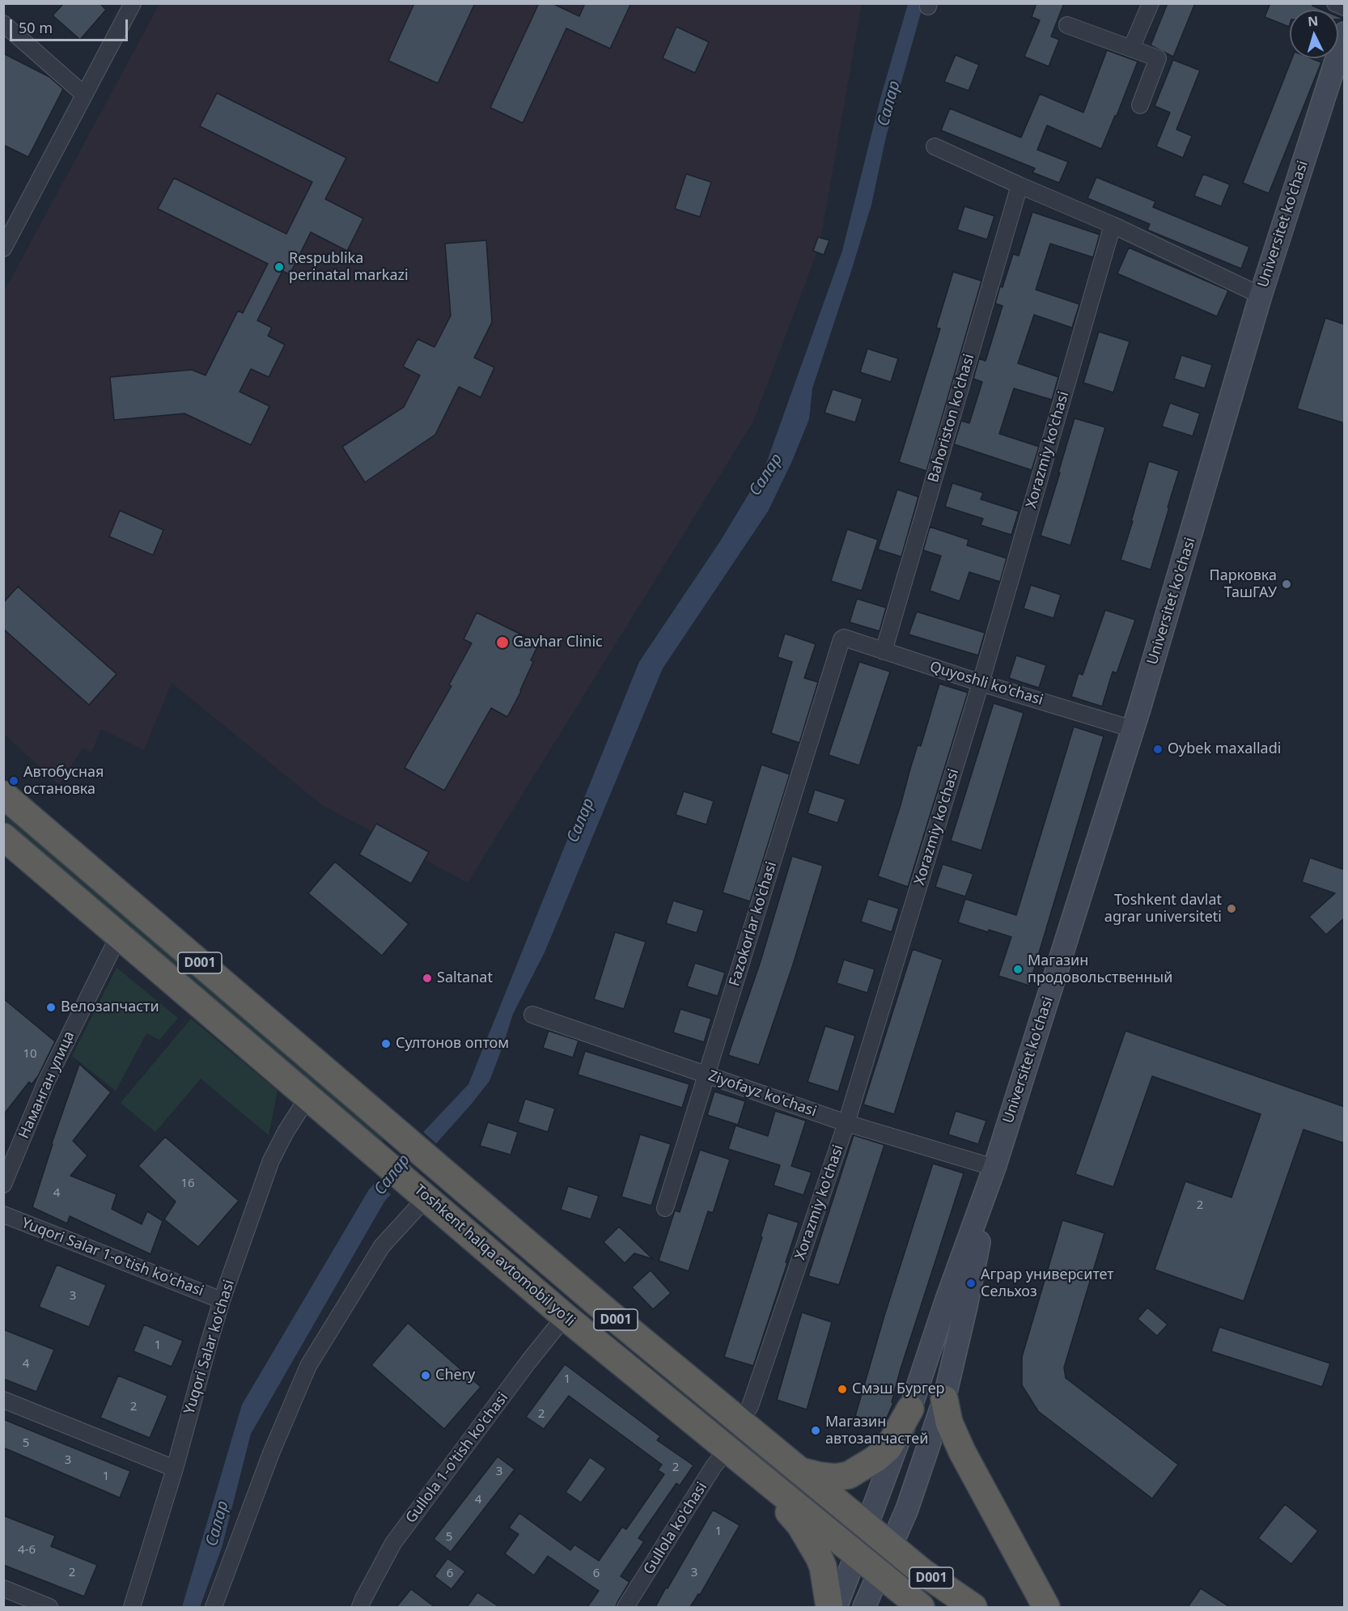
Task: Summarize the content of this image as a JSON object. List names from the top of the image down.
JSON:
{
  "streets": {
    "highway": ["Universitet ko'chasi", "D001", "Toshkent halqa avtomobil yo'li"],
    "street": [
      "Bahoriston ko'chasi",
      "Xorazmiy ko'chasi",
      "Quyoshli ko'chasi",
      "Fazokorlar ko'chasi",
      "Наманган улица",
      "Ziyofayz ko'chasi",
      "Yuqori Salar 1-o'tish ko'chasi",
      "Yuqori Salar ko'chasi",
      "Gullola 1-o'tish ko'chasi",
      "Gullola ko'chasi"
    ]
  },
  "crossings": [
    ["Universitet ko'chasi", "Quyoshli ko'chasi"],
    ["Universitet ko'chasi", "D001"],
    ["Universitet ko'chasi", "Ziyofayz ko'chasi"],
    ["Universitet ko'chasi", "Toshkent halqa avtomobil yo'li"],
    ["Bahoriston ko'chasi", "Quyoshli ko'chasi"],
    ["Xorazmiy ko'chasi", "Quyoshli ko'chasi"],
    ["Xorazmiy ko'chasi", "D001"],
    ["Xorazmiy ko'chasi", "Ziyofayz ko'chasi"],
    ["Quyoshli ko'chasi", "Fazokorlar ko'chasi"],
    ["Fazokorlar ko'chasi", "Ziyofayz ko'chasi"],
    ["D001", "Toshkent halqa avtomobil yo'li"],
    ["Наманган улица", "Toshkent halqa avtomobil yo'li"],
    ["Toshkent halqa avtomobil yo'li", "Yuqori Salar ko'chasi"],
    ["Toshkent halqa avtomobil yo'li", "Gullola 1-o'tish ko'chasi"],
    ["Toshkent halqa avtomobil yo'li", "Gullola ko'chasi"],
    ["Yuqori Salar 1-o'tish ko'chasi", "Yuqori Salar ko'chasi"]
  ],
  "water": ["Салар"],
  "places": [
    "Respublika perinatal markazi",
    "Парковка ТашГАУ",
    "Gavhar Clinic",
    "Oybek maxalladi",
    "Автобусная остановка",
    "Toshkent davlat agrar universiteti",
    "Магазин продовольственный",
    "Saltanat",
    "Велозапчасти",
    "Султонов оптом",
    "Аграр университет Сельхоз",
    "Chery",
    "Смэш Бургер",
    "Магазин автозапчастей"
  ],
  "house_numbers": [
    "10",
    "16",
    "4",
    "2",
    "3",
    "1",
    "4",
    "1",
    "2",
    "2",
    "5",
    "3",
    "2",
    "3",
    "1",
    "4",
    "1",
    "5",
    "4-6",
    "2",
    "3",
    "6",
    "6"
  ],
  "scale_bar": "50 m",
  "north": "top"
}
